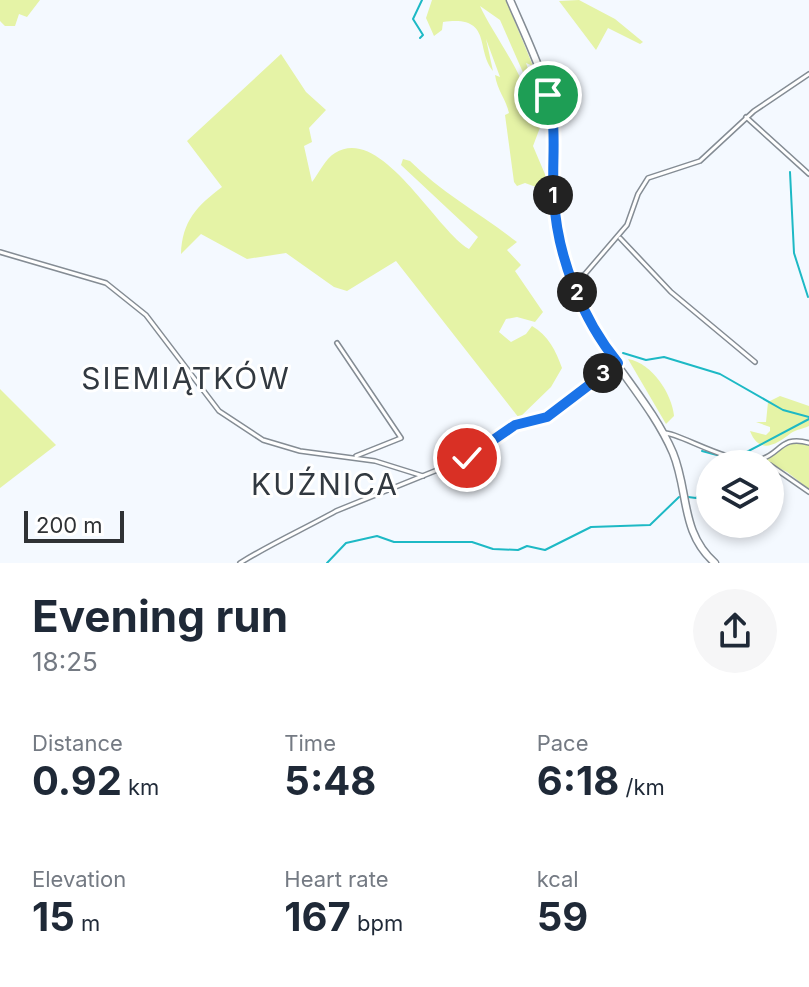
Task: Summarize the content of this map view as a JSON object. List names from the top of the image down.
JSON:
{
  "districts": ["SIEMIĄTKÓW", "KUŹNICA"],
  "scale_bar": "200 m",
  "page": {
    "pins": ["1", "2", "3"],
    "scale": "200 m",
    "heading": ["Evening run", "18:25"],
    "stats": [
      ["Distance", "0.92 km"],
      ["Time", "5:48"],
      ["Pace", "6:18 /km"],
      ["Elevation", "15 m"],
      ["Heart rate", "167 bpm"],
      ["kcal", "59"]
    ]
  }
}
